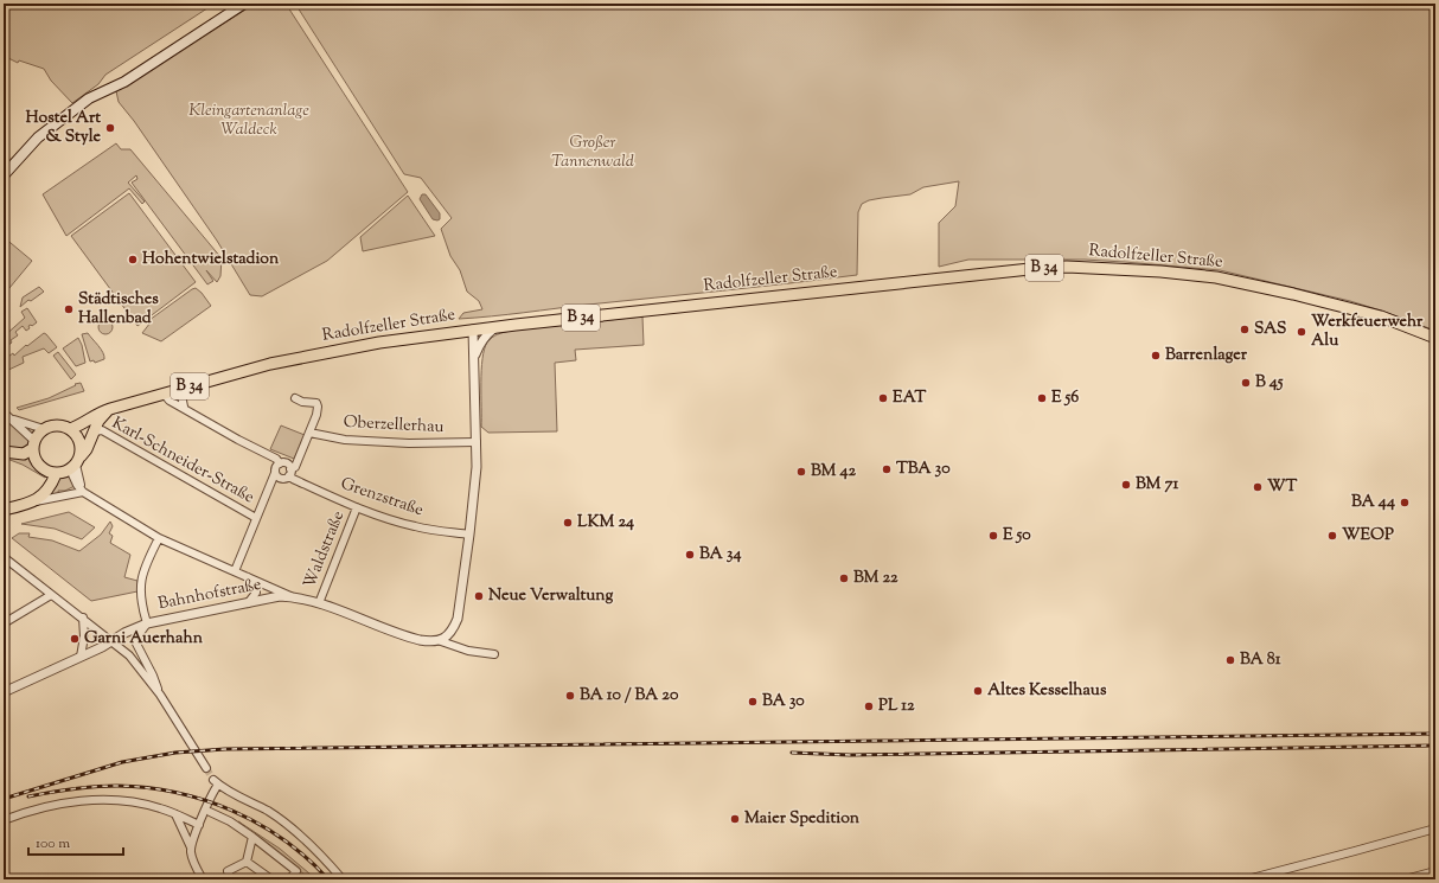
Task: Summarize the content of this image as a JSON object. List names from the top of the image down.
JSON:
{
  "streets": {
    "main road": ["Radolfzeller Straße", "B 34"],
    "street": [
      "Oberzellerhau",
      "Karl-Schneider-Straße",
      "Grenzstraße",
      "Waldstraße",
      "Bahnhofstraße"
    ]
  },
  "crossings": [
    ["Grenzstraße", "Waldstraße"],
    ["Waldstraße", "Bahnhofstraße"]
  ],
  "parks": ["Kleingartenanlage Waldeck", "Großer Tannenwald"],
  "places": [
    "Hostel Art & Style",
    "Hohentwielstadion",
    "Städtisches Hallenbad",
    "SAS",
    "Werkfeuerwehr Alu",
    "Barrenlager",
    "B 45",
    "EAT",
    "E 56",
    "TBA 30",
    "BM 42",
    "BM 71",
    "WT",
    "BA 44",
    "LKM 24",
    "E 50",
    "WEOP",
    "BA 34",
    "BM 22",
    "Neue Verwaltung",
    "Garni Auerhahn",
    "BA 81",
    "Altes Kesselhaus",
    "BA 10 / BA 20",
    "BA 30",
    "PL 12",
    "Maier Spedition"
  ],
  "scale_bar": "100 m"
}
